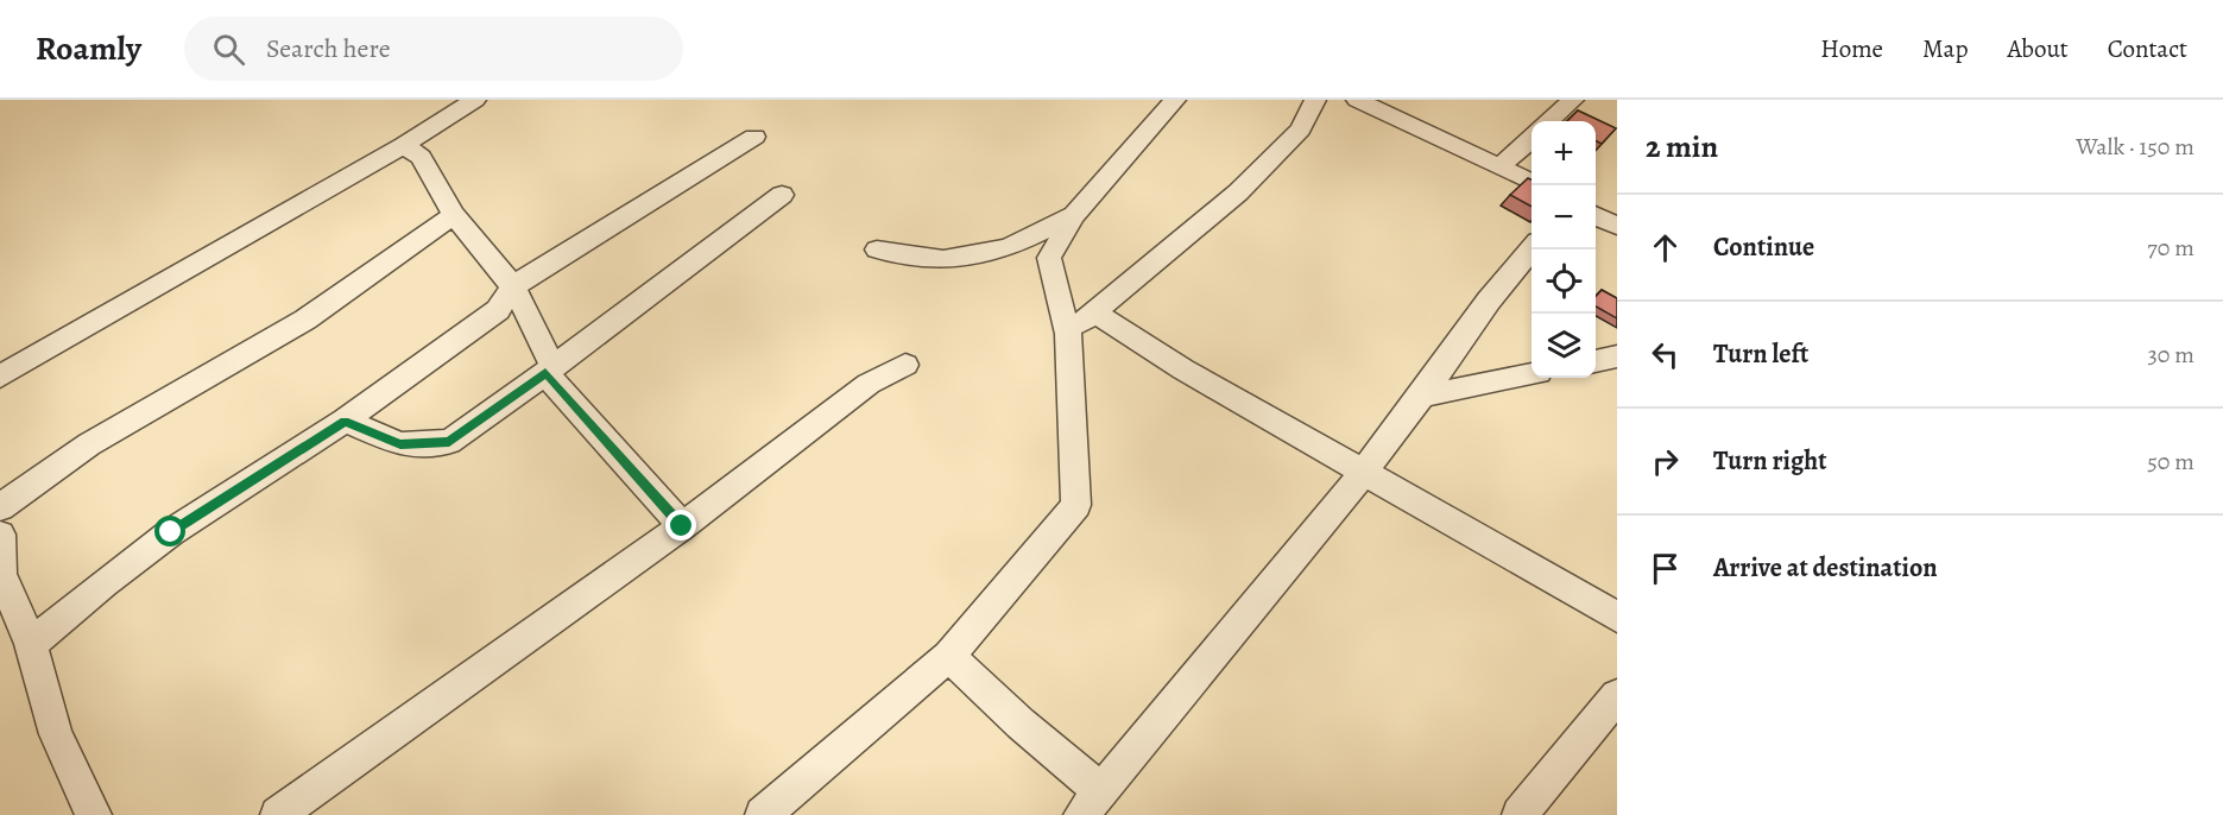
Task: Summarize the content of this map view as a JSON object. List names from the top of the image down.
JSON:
{
  "page": {
    "header": "Roamly",
    "search": "Search here",
    "nav": [
      "Home",
      "Map",
      "About",
      "Contact"
    ],
    "heading": ["2 min", "Walk · 150 m"],
    "map_buttons": ["+", "−"],
    "list": [
      ["Continue", "70 m"],
      ["Turn left", "30 m"],
      ["Turn right", "50 m"],
      "Arrive at destination"
    ]
  }
}
